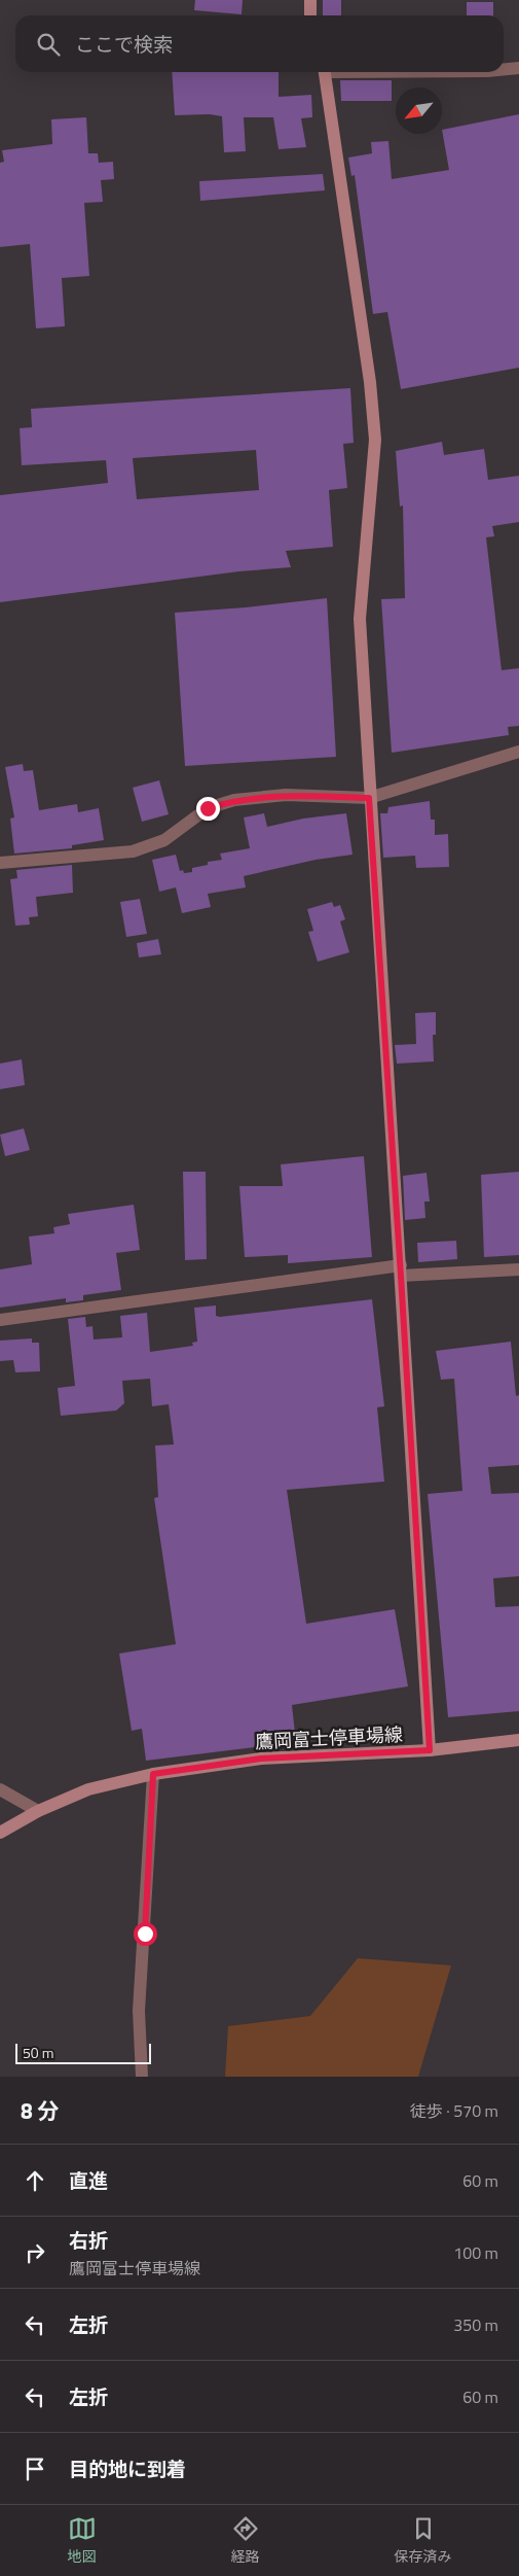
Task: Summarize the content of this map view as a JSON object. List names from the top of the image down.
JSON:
{
  "streets": {
    "street": ["鷹岡富士停車場線"]
  },
  "scale_bar": "50 m",
  "north": "bottom left",
  "page": {
    "search": "ここで検索",
    "scale": "50 m",
    "heading": ["8 分", "徒歩 · 570 m"],
    "list": [
      ["直進", "60 m"],
      ["右折", "鷹岡富士停車場線", "100 m"],
      ["左折", "350 m"],
      ["左折", "60 m"],
      "目的地に到着"
    ],
    "nav": ["地図", "経路", "保存済み"]
  }
}
